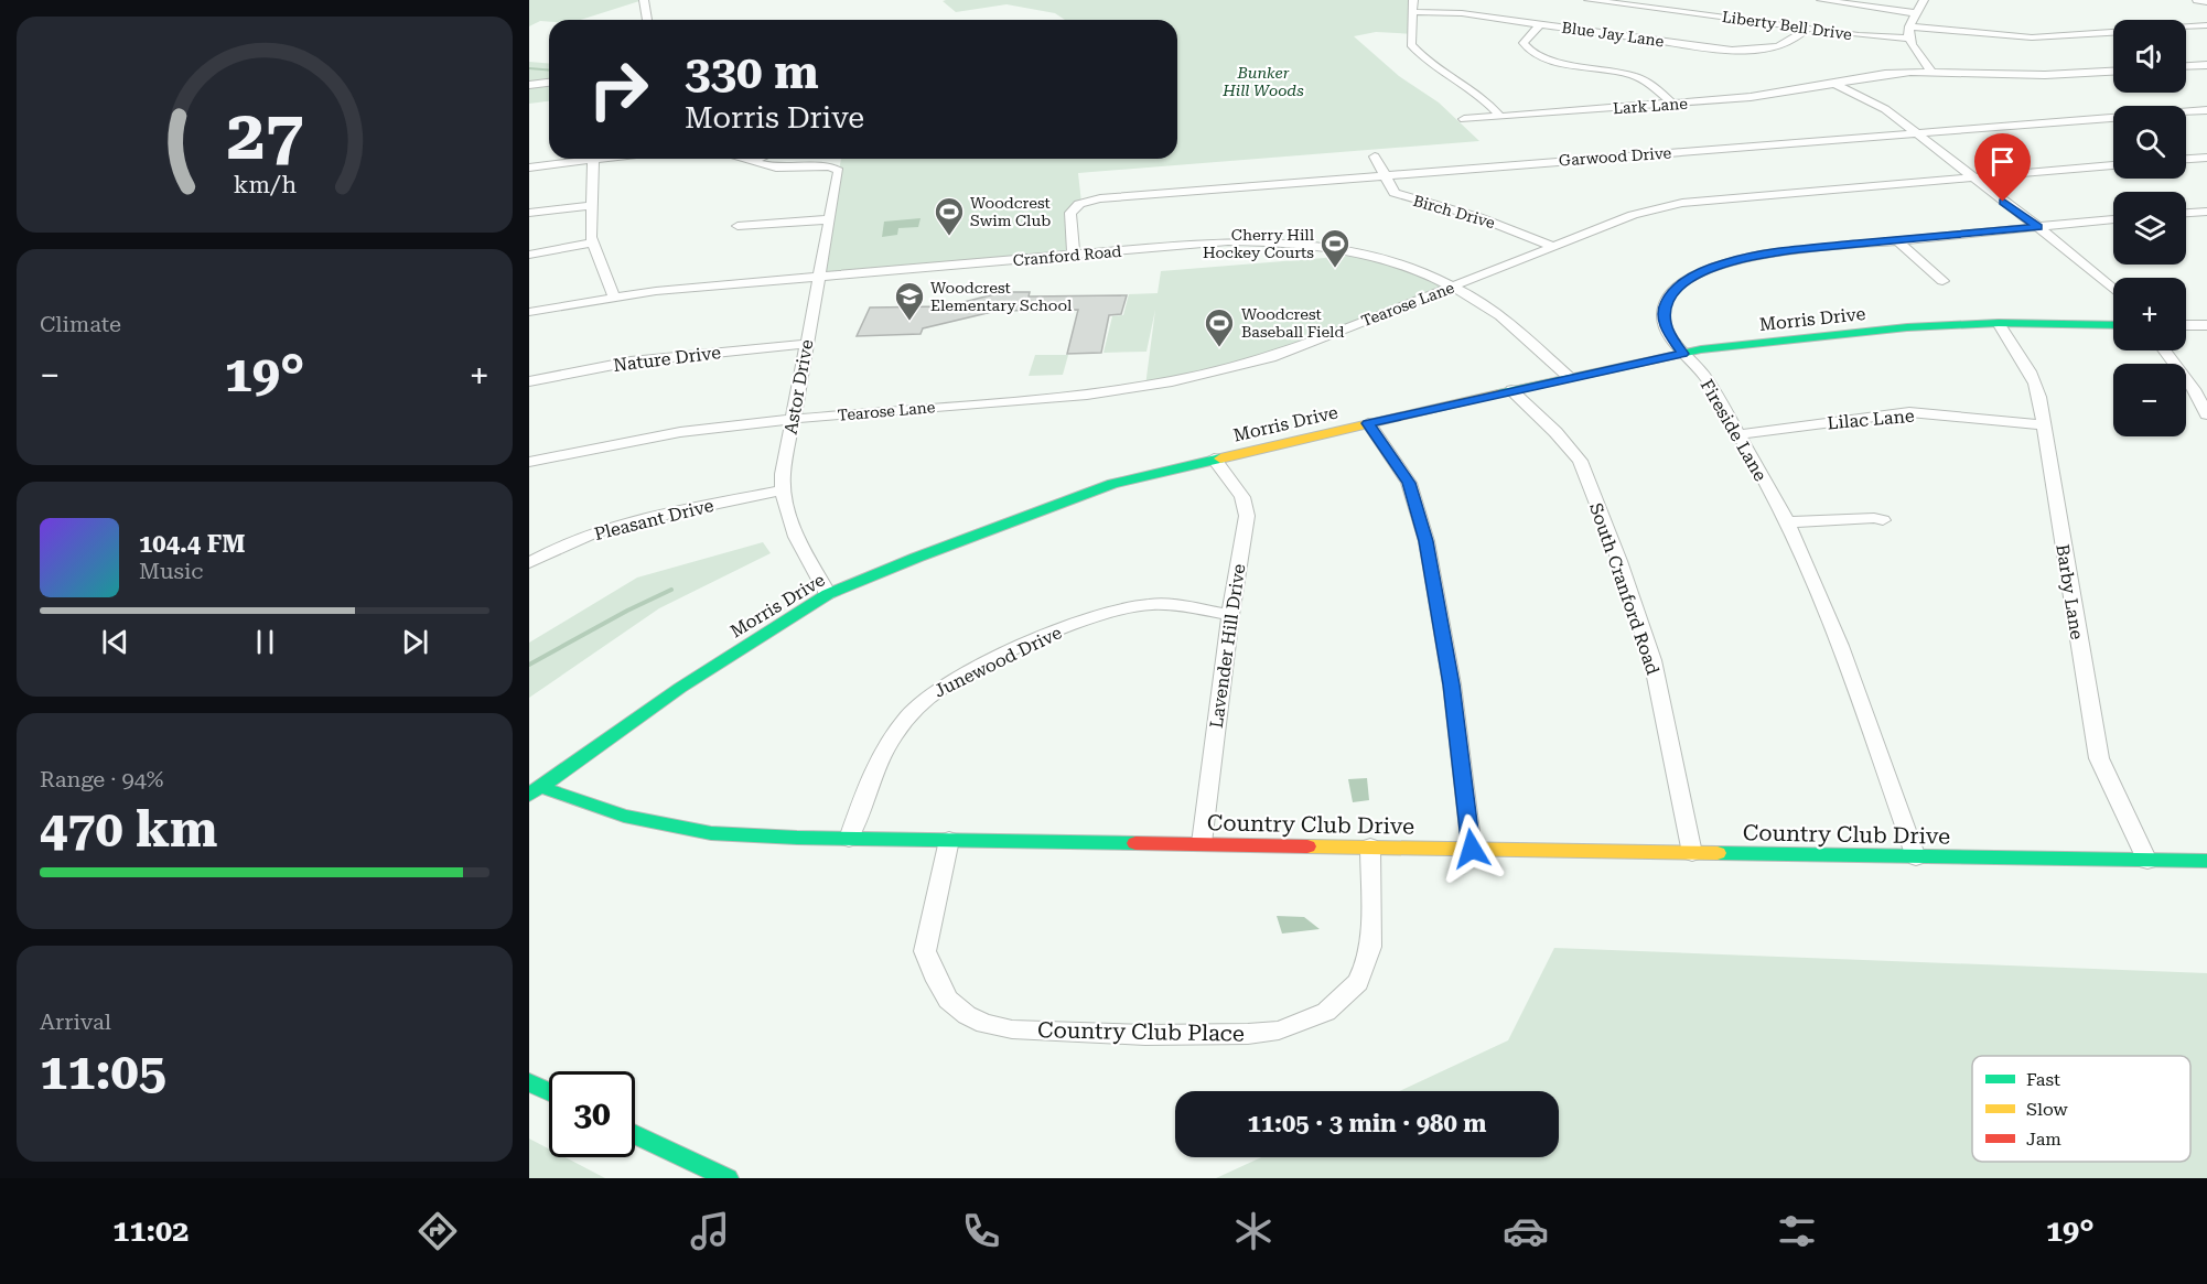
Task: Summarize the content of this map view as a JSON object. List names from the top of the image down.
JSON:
{
  "streets": {
    "street": [
      "Liberty Bell Drive",
      "Blue Jay Lane",
      "Lark Lane",
      "Garwood Drive",
      "Birch Drive",
      "Cranford Road",
      "Tearose Lane",
      "Morris Drive",
      "Nature Drive",
      "Astor Drive",
      "Lilac Lane",
      "Fireside Lane",
      "Pleasant Drive",
      "South Cranford Road",
      "Barby Lane",
      "Lavender Hill Drive",
      "Junewood Drive",
      "Country Club Drive",
      "Country Club Place"
    ]
  },
  "crossings": [
    ["Liberty Bell Drive", "Blue Jay Lane"],
    ["Garwood Drive", "Birch Drive"],
    ["Garwood Drive", "Cranford Road"],
    ["Birch Drive", "Tearose Lane"],
    ["Cranford Road", "Tearose Lane"],
    ["Cranford Road", "Morris Drive"],
    ["Cranford Road", "Astor Drive"],
    ["Tearose Lane", "Astor Drive"],
    ["Morris Drive", "Astor Drive"],
    ["Morris Drive", "Fireside Lane"],
    ["Morris Drive", "South Cranford Road"],
    ["Morris Drive", "Barby Lane"],
    ["Morris Drive", "Lavender Hill Drive"],
    ["Morris Drive", "Country Club Drive"],
    ["Nature Drive", "Astor Drive"],
    ["Astor Drive", "Pleasant Drive"],
    ["Lilac Lane", "Fireside Lane"],
    ["Lilac Lane", "Barby Lane"],
    ["Fireside Lane", "Country Club Drive"],
    ["South Cranford Road", "Country Club Drive"],
    ["Barby Lane", "Country Club Drive"],
    ["Lavender Hill Drive", "Junewood Drive"],
    ["Lavender Hill Drive", "Country Club Drive"],
    ["Junewood Drive", "Country Club Drive"],
    ["Country Club Drive", "Country Club Place"]
  ],
  "parks": ["Bunker Hill Woods"],
  "places": {
    "sports": ["Woodcrest Swim Club", "Cherry Hill Hockey Courts", "Woodcrest Baseball Field"],
    "school or university": ["Woodcrest Elementary School"]
  },
  "legend": ["Fast", "Slow", "Jam"],
  "page": {
    "map_buttons": ["+", "−"],
    "turn": ["330 m", "Morris Drive"],
    "tile": [
      "Climate",
      ["Range · 94%", "470 km"],
      ["Arrival", "11:05"]
    ],
    "heat": ["−", "19°", "+"],
    "song": ["104.4 FM", "Music"],
    "limit": "30",
    "trip": "11:05 · 3 min · 980 m",
    "tabs": ["11:02", "19°"],
    "gauge": ["27", "km/h"]
  }
}
